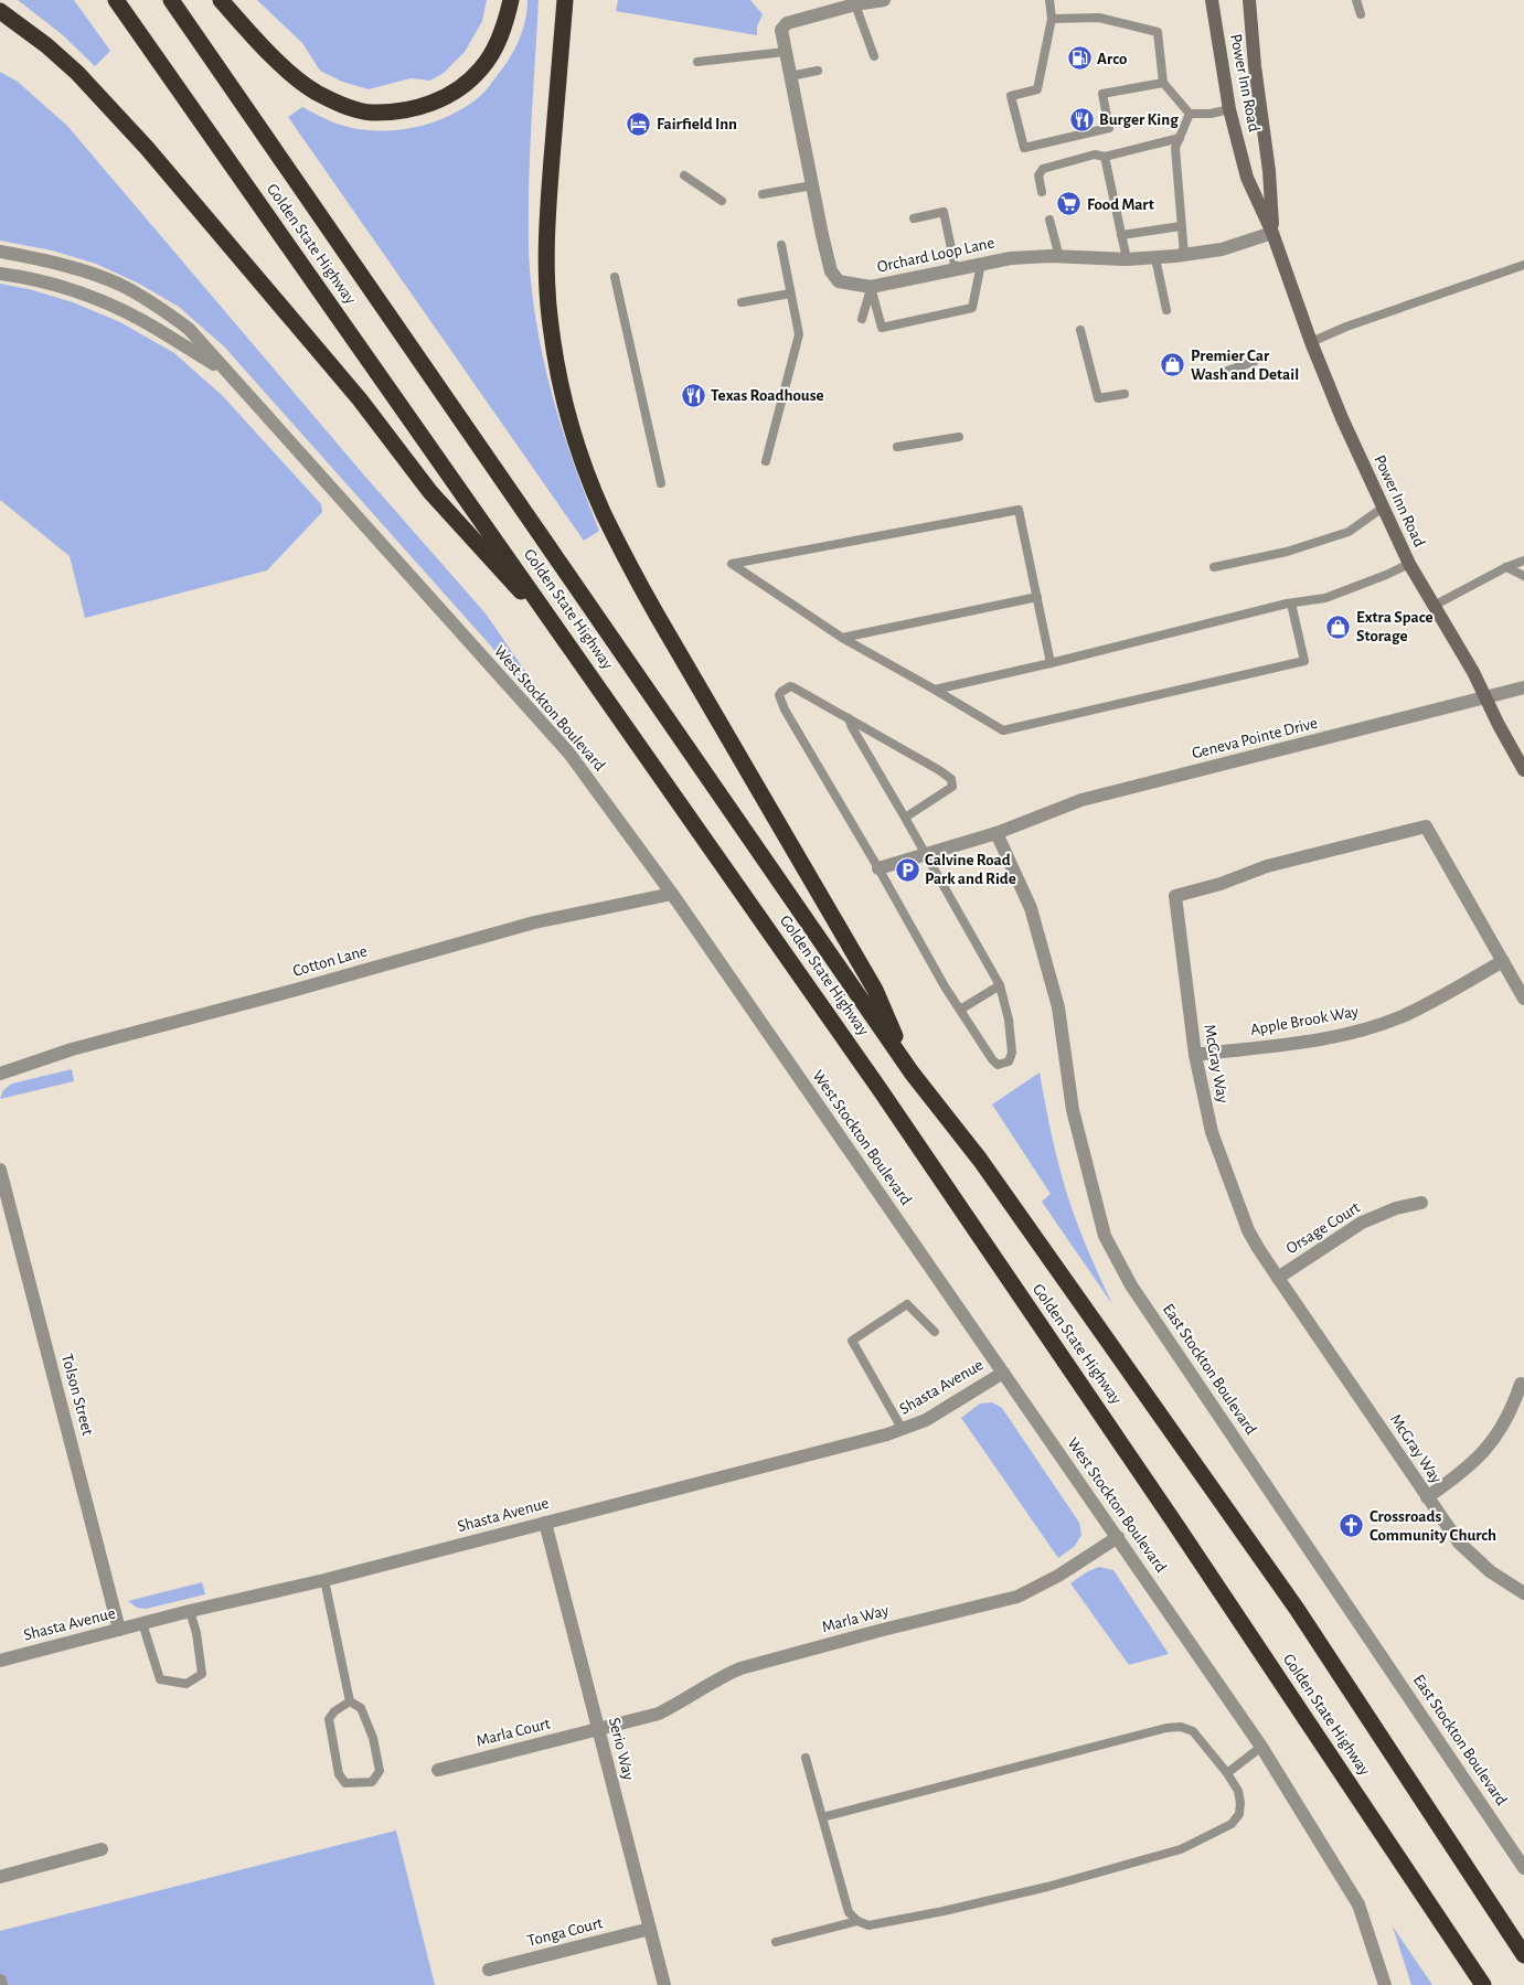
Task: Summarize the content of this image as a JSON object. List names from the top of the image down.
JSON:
{
  "streets": {
    "highway": ["Golden State Highway"],
    "main road": ["Power Inn Road"],
    "street": [
      "Orchard Loop Lane",
      "West Stockton Boulevard",
      "Geneva Pointe Drive",
      "Cotton Lane",
      "Apple Brook Way",
      "McGray Way",
      "Orsage Court",
      "East Stockton Boulevard",
      "Shasta Avenue",
      "Tolson Street",
      "Marla Way",
      "Marla Court",
      "Serio Way",
      "Tonga Court"
    ]
  },
  "crossings": [
    ["Power Inn Road", "Orchard Loop Lane"],
    ["Power Inn Road", "Geneva Pointe Drive"],
    ["West Stockton Boulevard", "Cotton Lane"],
    ["West Stockton Boulevard", "Shasta Avenue"],
    ["West Stockton Boulevard", "Marla Way"],
    ["Geneva Pointe Drive", "East Stockton Boulevard"],
    ["Apple Brook Way", "McGray Way"],
    ["McGray Way", "Orsage Court"],
    ["Shasta Avenue", "Tolson Street"],
    ["Shasta Avenue", "Serio Way"],
    ["Marla Way", "Marla Court"],
    ["Marla Way", "Serio Way"],
    ["Marla Court", "Serio Way"],
    ["Serio Way", "Tonga Court"]
  ],
  "places": {
    "fuel station": ["Arco"],
    "restaurant": ["Burger King", "Texas Roadhouse"],
    "hotel": ["Fairfield Inn"],
    "supermarket": ["Food Mart"],
    "shop": ["Premier Car Wash and Detail", "Extra Space Storage"],
    "parking": ["Calvine Road Park and Ride"],
    "church": ["Crossroads Community Church"]
  }
}
